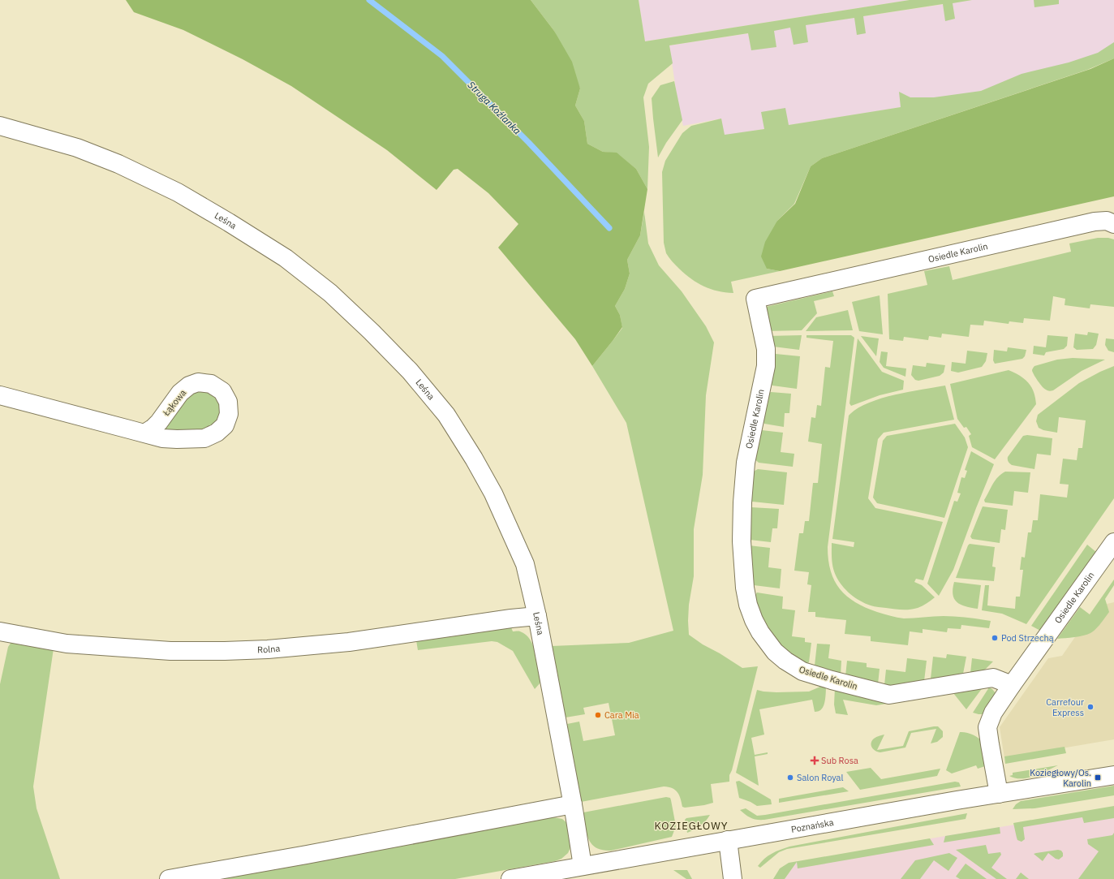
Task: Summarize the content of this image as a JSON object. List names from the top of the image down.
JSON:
{
  "streets": {
    "street": [
      "Leśna",
      "Osiedle Karolin",
      "Rolna",
      "Poznańska"
    ]
  },
  "crossings": [
    ["Leśna", "Rolna"],
    ["Leśna", "Poznańska"],
    ["Osiedle Karolin", "Poznańska"]
  ],
  "districts": ["KOZIEGŁOWY"],
  "water": ["Struga Koźlanka"],
  "places": {
    "other": [
      "Pod Strzechą",
      "Carrefour Express",
      "Cara Mia",
      "Salon Royal"
    ],
    "health": ["Sub Rosa"],
    "transit": ["Koziegłowy/Os. Karolin"]
  }
}
